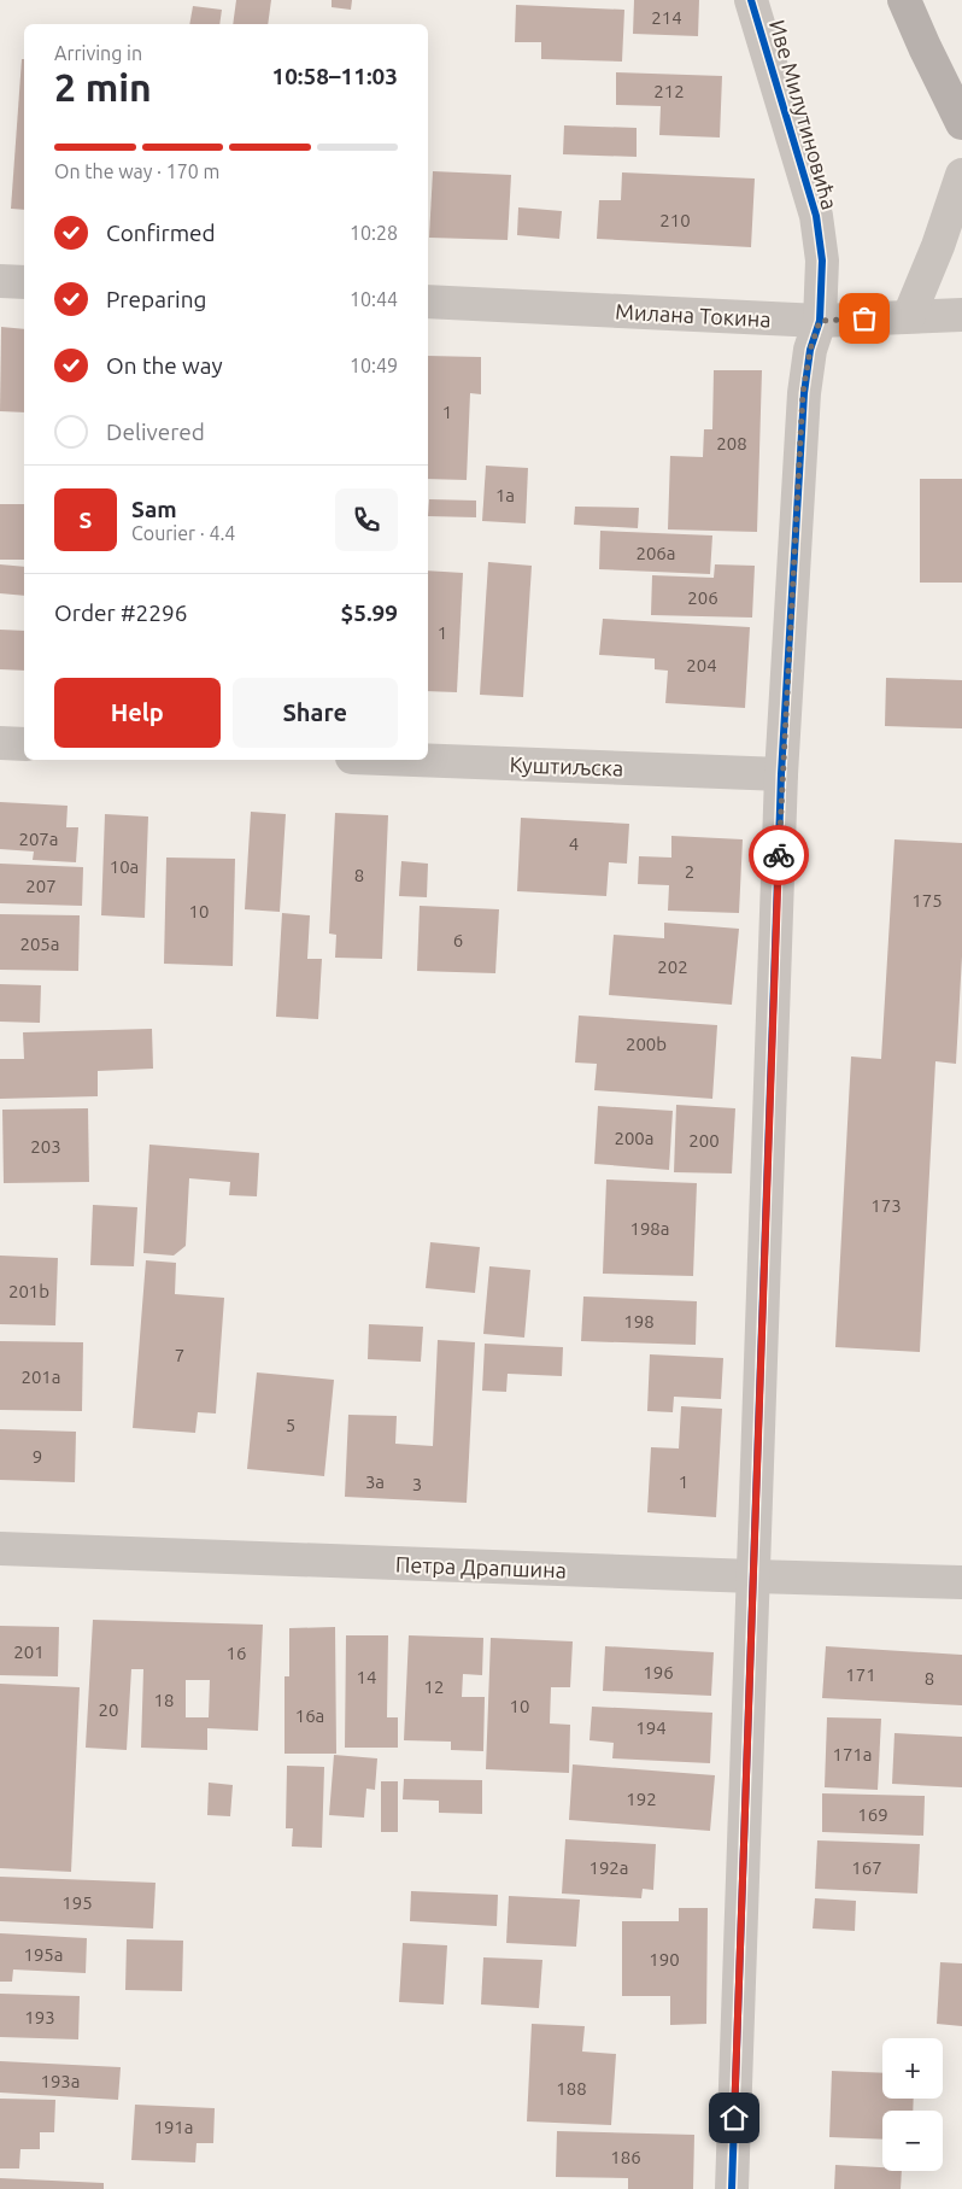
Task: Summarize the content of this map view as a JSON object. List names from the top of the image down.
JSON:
{
  "streets": {
    "street": [
      "Иве Милутиновића",
      "Милана Токина",
      "Куштиљска",
      "Петра Драпшина"
    ]
  },
  "crossings": [
    ["Иве Милутиновића", "Милана Токина"],
    ["Иве Милутиновића", "Куштиљска"],
    ["Иве Милутиновића", "Петра Драпшина"]
  ],
  "house_numbers": [
    "214",
    "212",
    "210",
    "1",
    "208",
    "1a",
    "206a",
    "206",
    "1",
    "204",
    "207a",
    "4",
    "10a",
    "2",
    "8",
    "207",
    "175",
    "10",
    "6",
    "205a",
    "202",
    "200b",
    "200a",
    "200",
    "203",
    "173",
    "198a",
    "201b",
    "198",
    "7",
    "201a",
    "5",
    "9",
    "3a",
    "1",
    "3",
    "201",
    "16",
    "196",
    "171",
    "14",
    "8",
    "12",
    "18",
    "10",
    "20",
    "16a",
    "194",
    "171a",
    "192",
    "169",
    "192a",
    "167",
    "195",
    "195a",
    "190",
    "193",
    "193a",
    "188",
    "191a",
    "186"
  ],
  "page": {
    "heading": ["2 min", "Arriving in", "10:58–11:03"],
    "panel": [
      "Sam",
      "Courier · 4.4",
      "Order #2296",
      "$5.99"
    ],
    "bar": "On the way · 170 m",
    "list": [
      ["Confirmed", "10:28"],
      ["Preparing", "10:44"],
      ["On the way", "10:49"],
      "Delivered"
    ],
    "round": "S",
    "buttons": ["Help", "Share"],
    "map_buttons": ["+", "−"]
  }
}
